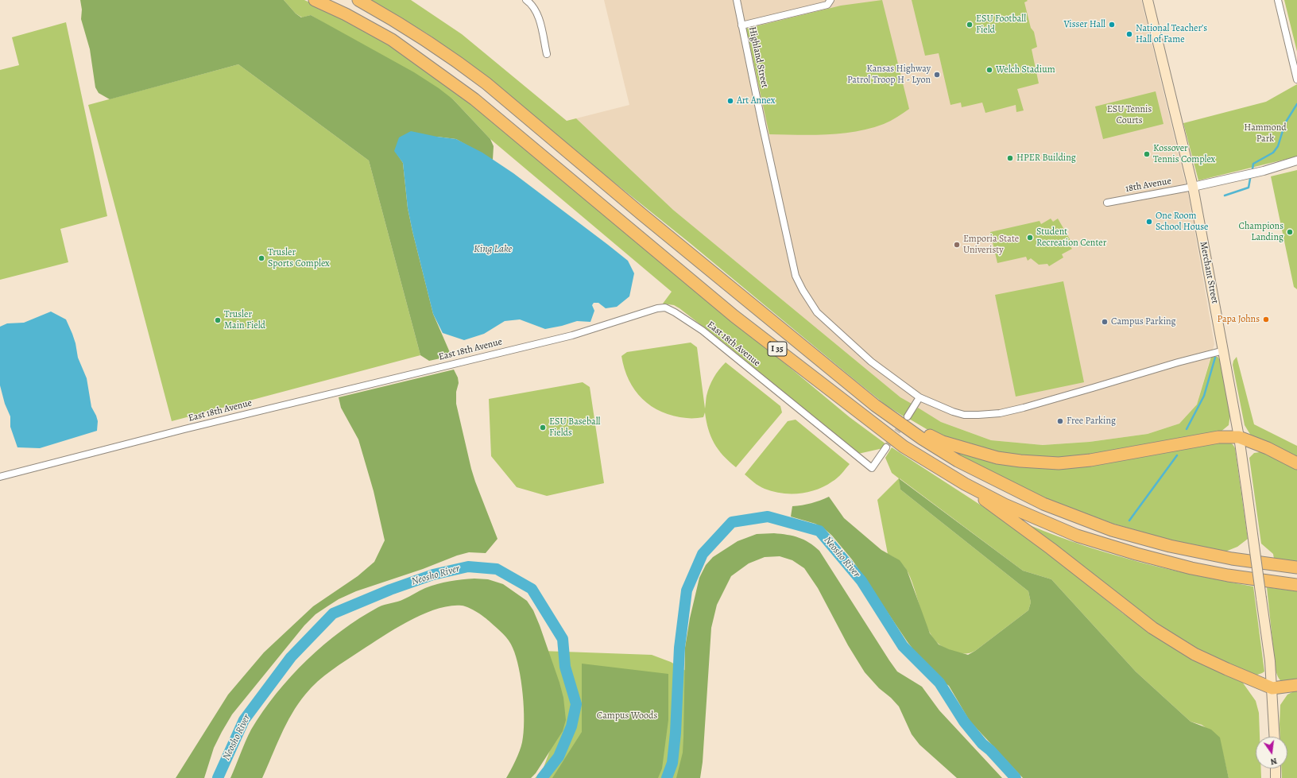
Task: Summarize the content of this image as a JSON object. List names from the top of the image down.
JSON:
{
  "streets": {
    "highway": ["I 35"],
    "main road": ["Merchant Street"],
    "street": ["Highland Street", "18th Avenue", "East 18th Avenue"]
  },
  "crossings": [
    ["Highland Street", "Merchant Street"],
    ["18th Avenue", "Merchant Street"]
  ],
  "water": ["King Lake", "Neosho River"],
  "parks": ["ESU Tennis Courts", "Hammond Park", "Campus Woods"],
  "places": [
    "ESU Football Field",
    "Visser Hall",
    "National Teacher’s Hall of Fame",
    "Welch Stadium",
    "Kansas Highway Patrol Troop H - Lyon",
    "Art Annex",
    "Kossover Tennis Complex",
    "HPER Building",
    "One Room School House",
    "Champions Landing",
    "Student Recreation Center",
    "Emporia State Univeristy",
    "Trusler Sports Complex",
    "Papa Johns",
    "Trusler Main Field",
    "Campus Parking",
    "Free Parking",
    "ESU Baseball Fields"
  ],
  "north": "bottom"
}
